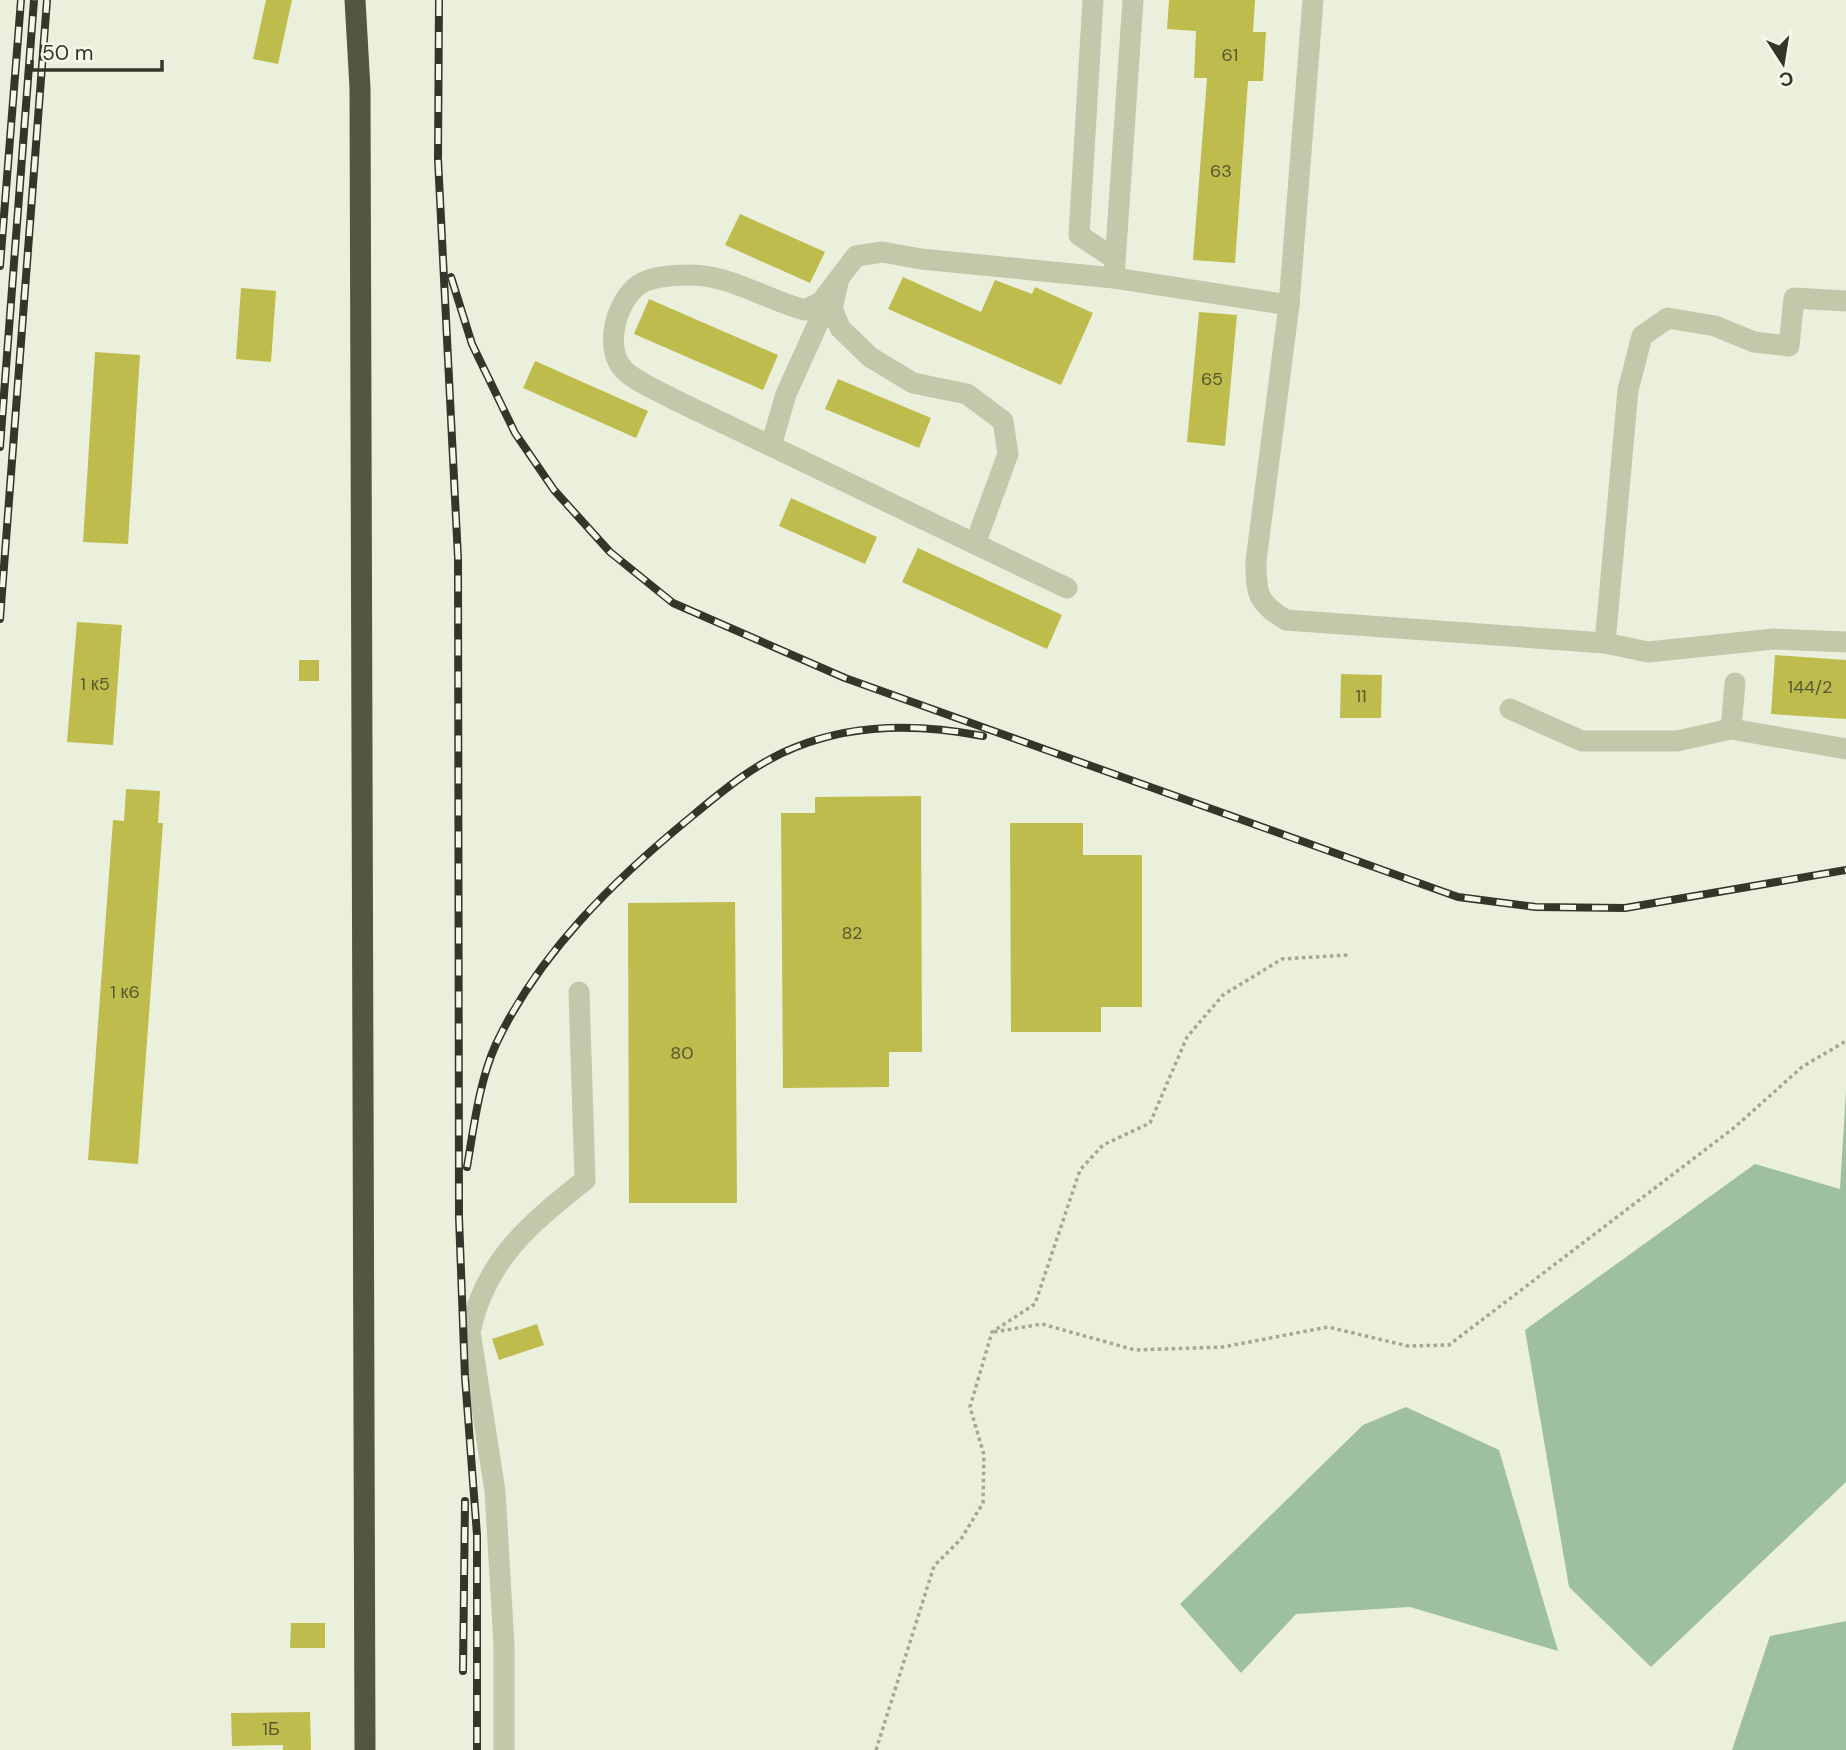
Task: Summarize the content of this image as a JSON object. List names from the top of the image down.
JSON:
{
  "house_numbers": [
    "61",
    "63",
    "65",
    "1 к5",
    "144/2",
    "11",
    "82",
    "1 к6",
    "80",
    "1Б"
  ],
  "scale_bar": "50 m",
  "north": "bottom"
}
